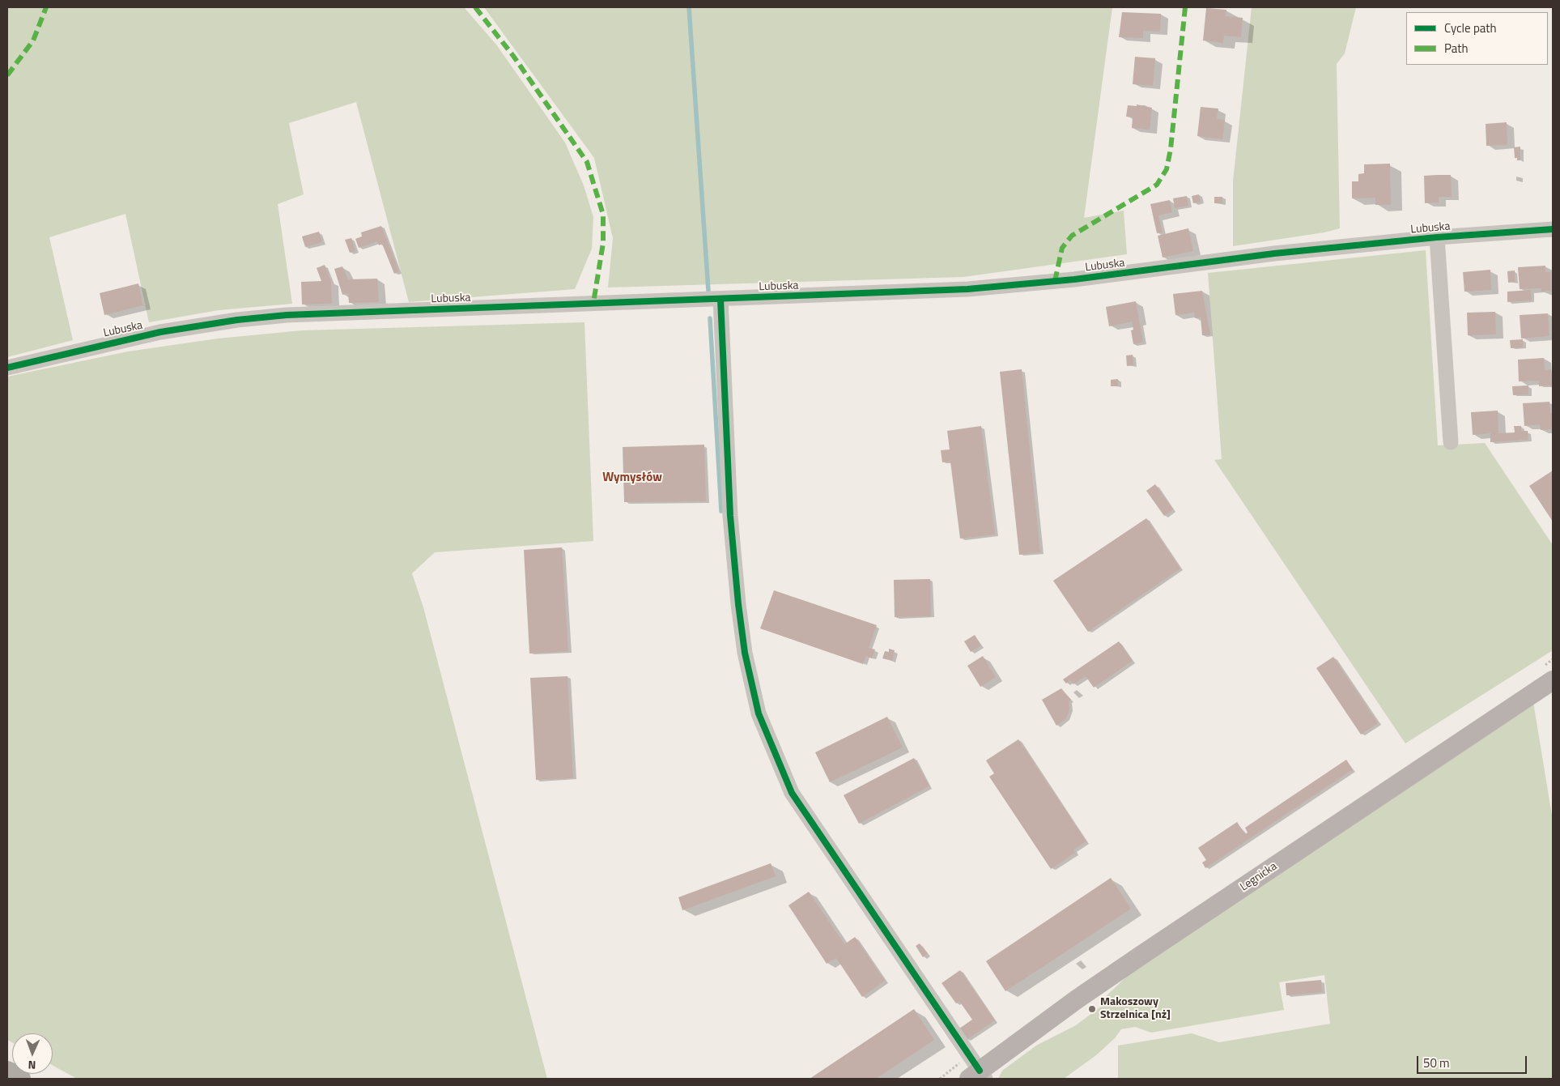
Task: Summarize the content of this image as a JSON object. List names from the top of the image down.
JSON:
{
  "streets": {
    "main road": ["Legnicka"],
    "street": ["Lubuska"]
  },
  "districts": ["Wymysłów"],
  "places": ["Makoszowy Strzelnica [nż]"],
  "legend": ["Cycle path", "Path"],
  "scale_bar": "50 m",
  "north": "bottom"
}
